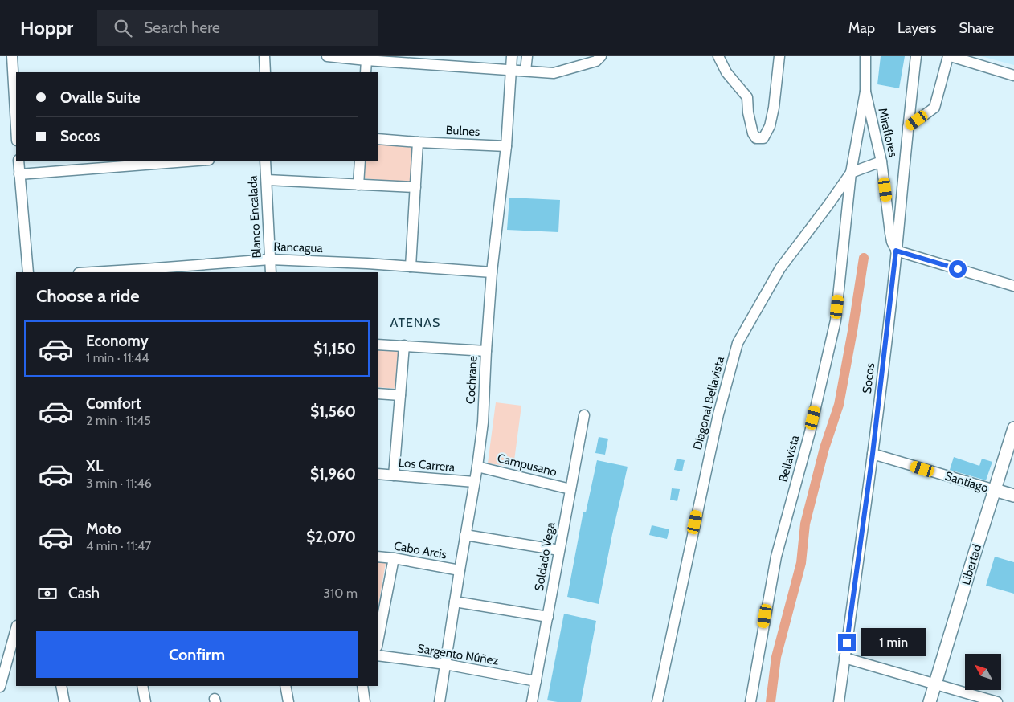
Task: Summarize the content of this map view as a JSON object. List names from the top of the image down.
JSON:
{
  "streets": {
    "main road": ["Santiago", "Libertad"],
    "street": [
      "Bulnes",
      "Miraflores",
      "Blanco Encalada",
      "Rancagua",
      "Socos",
      "Cochrane",
      "Diagonal Bellavista",
      "Bellavista",
      "Los Carrera",
      "Campusano",
      "Cabo Arcis",
      "Soldado Vega",
      "Sargento Núñez"
    ]
  },
  "crossings": [
    ["Bulnes", "Cochrane"],
    ["Miraflores", "Socos"],
    ["Miraflores", "Diagonal Bellavista"],
    ["Miraflores", "Bellavista"],
    ["Blanco Encalada", "Rancagua"],
    ["Rancagua", "Cochrane"],
    ["Socos", "Santiago"],
    ["Cochrane", "Los Carrera"],
    ["Cochrane", "Campusano"],
    ["Cochrane", "Cabo Arcis"],
    ["Cochrane", "Sargento Núñez"],
    ["Diagonal Bellavista", "Bellavista"],
    ["Campusano", "Soldado Vega"],
    ["Santiago", "Libertad"],
    ["Soldado Vega", "Sargento Núñez"]
  ],
  "districts": ["ATENAS"],
  "north": "top left",
  "page": {
    "header": "Hoppr",
    "search": "Search here",
    "nav": ["Map", "Layers", "Share"],
    "banner": ["Ovalle Suite", "Socos"],
    "heading": "Choose a ride",
    "list": [
      {
        "name": "Economy",
        "note": "1 min · 11:44",
        "value": "$1,150"
      },
      {
        "name": "Comfort",
        "note": "2 min · 11:45",
        "value": "$1,560"
      },
      {
        "name": "XL",
        "note": "3 min · 11:46",
        "value": "$1,960"
      },
      {
        "name": "Moto",
        "note": "4 min · 11:47",
        "value": "$2,070"
      }
    ],
    "pay": ["Cash", "310 m"],
    "buttons": "Confirm",
    "bubble": "1 min"
  }
}
